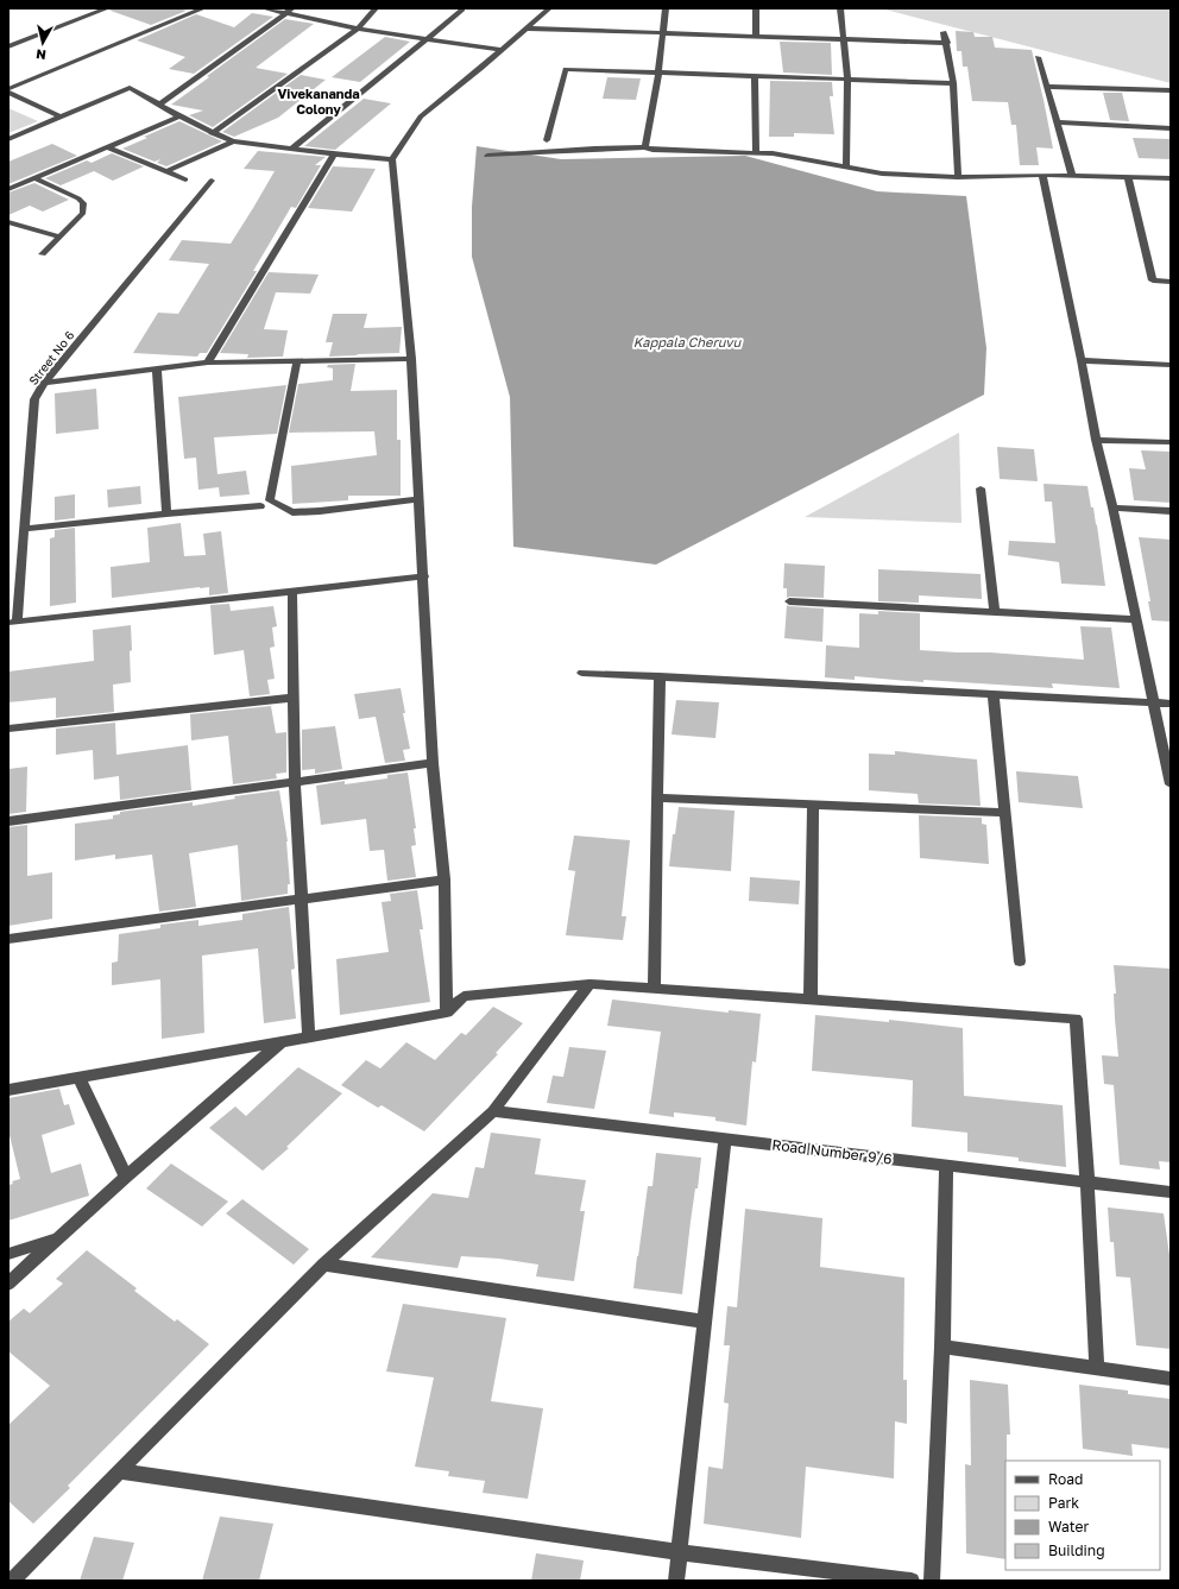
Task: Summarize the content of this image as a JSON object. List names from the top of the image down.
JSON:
{
  "streets": {
    "street": ["Street No 6", "Road Number 9/6"]
  },
  "districts": ["Vivekananda Colony"],
  "water": ["Kappala Cheruvu"],
  "legend": [
    "Road",
    "Park",
    "Water",
    "Building"
  ],
  "north": "bottom"
}
